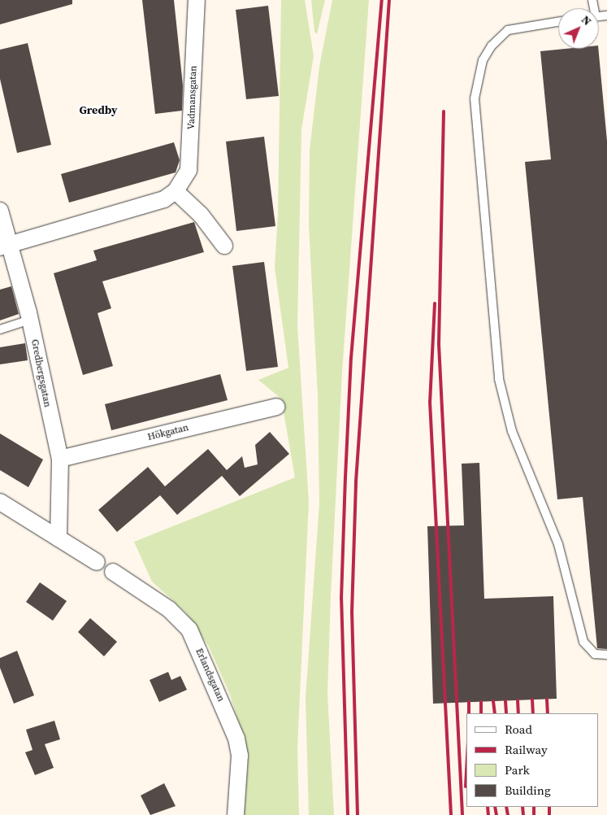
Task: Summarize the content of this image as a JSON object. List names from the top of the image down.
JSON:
{
  "streets": {
    "street": [
      "Vadmansgatan",
      "Gredbergsgatan",
      "Hökgatan",
      "Erlandsgatan"
    ]
  },
  "crossings": [
    ["Vadmansgatan", "Gredbergsgatan"],
    ["Gredbergsgatan", "Hökgatan"]
  ],
  "districts": ["Gredby"],
  "legend": [
    "Road",
    "Railway",
    "Park",
    "Building"
  ],
  "north": "top right"
}
